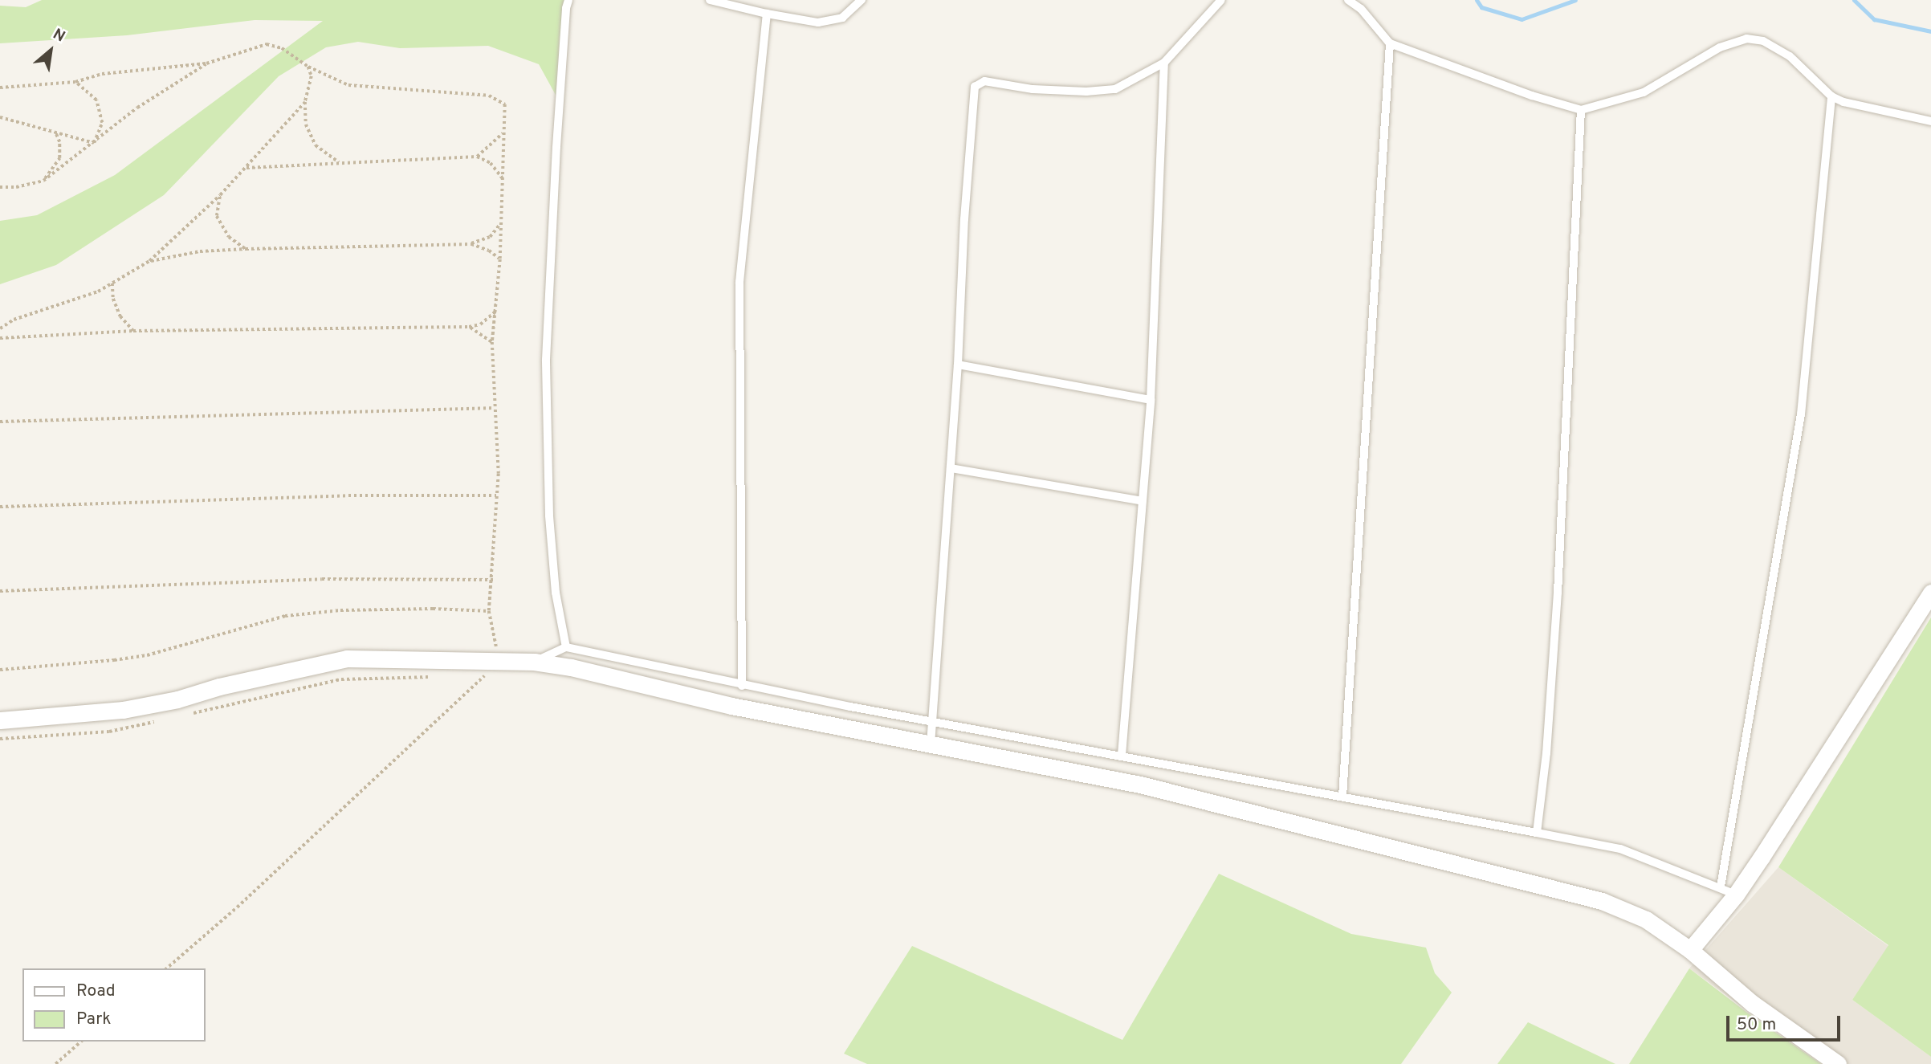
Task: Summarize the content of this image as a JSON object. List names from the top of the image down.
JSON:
{
  "legend": ["Road", "Park"],
  "scale_bar": "50 m",
  "north": "top right"
}
